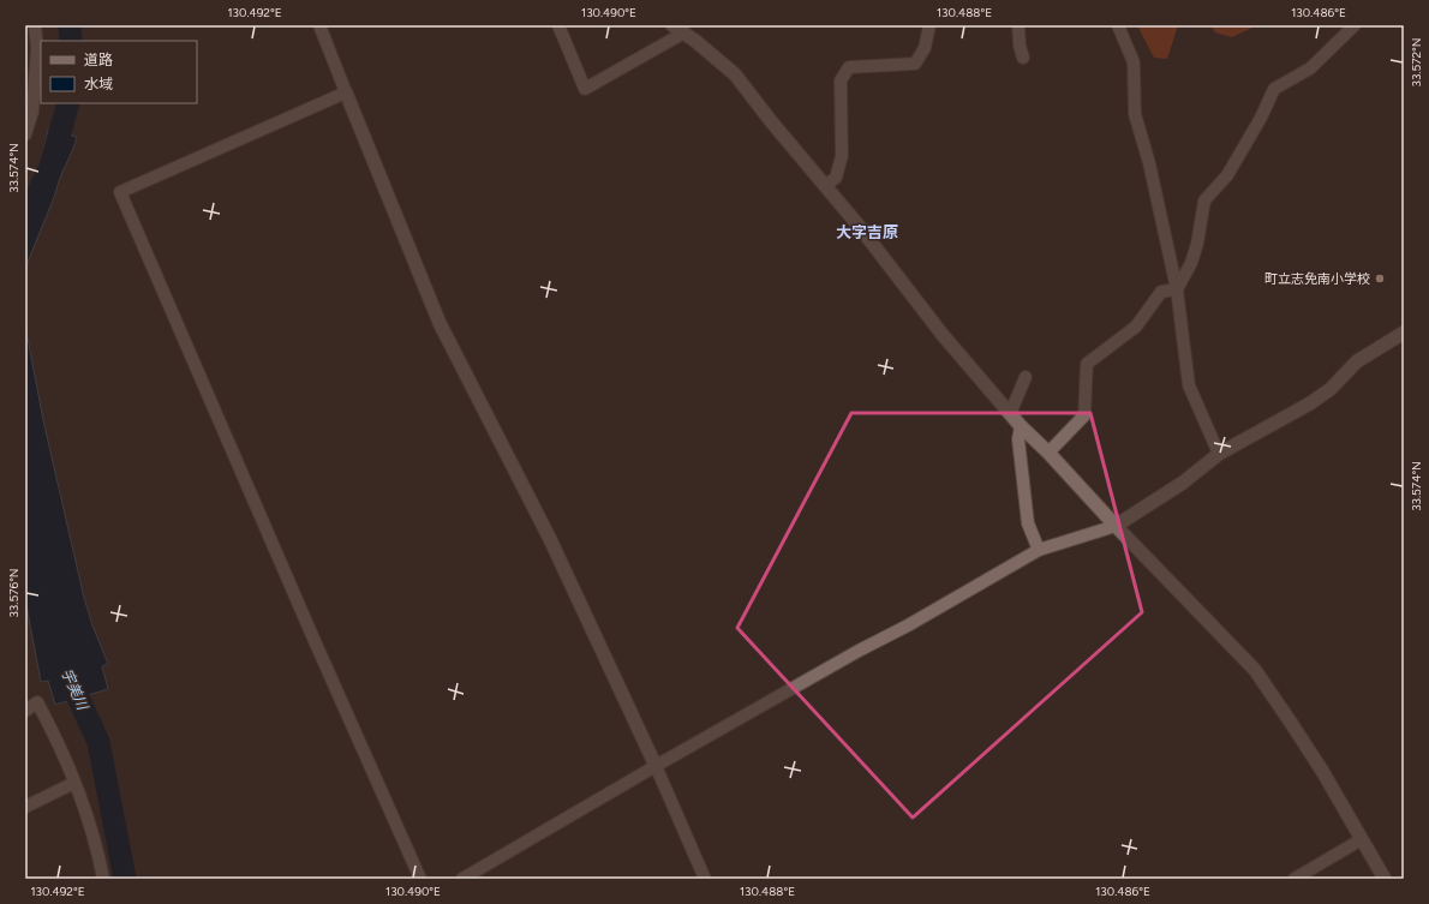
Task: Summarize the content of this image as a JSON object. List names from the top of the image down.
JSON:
{
  "districts": ["大字吉原"],
  "water": ["宇美川"],
  "places": ["町立志免南小学校"],
  "legend": ["道路", "水域"],
  "coordinates": [
    "130.492°E",
    "130.490°E",
    "130.488°E",
    "130.486°E",
    "33.572°N",
    "33.574°N",
    "33.576°N"
  ]
}
